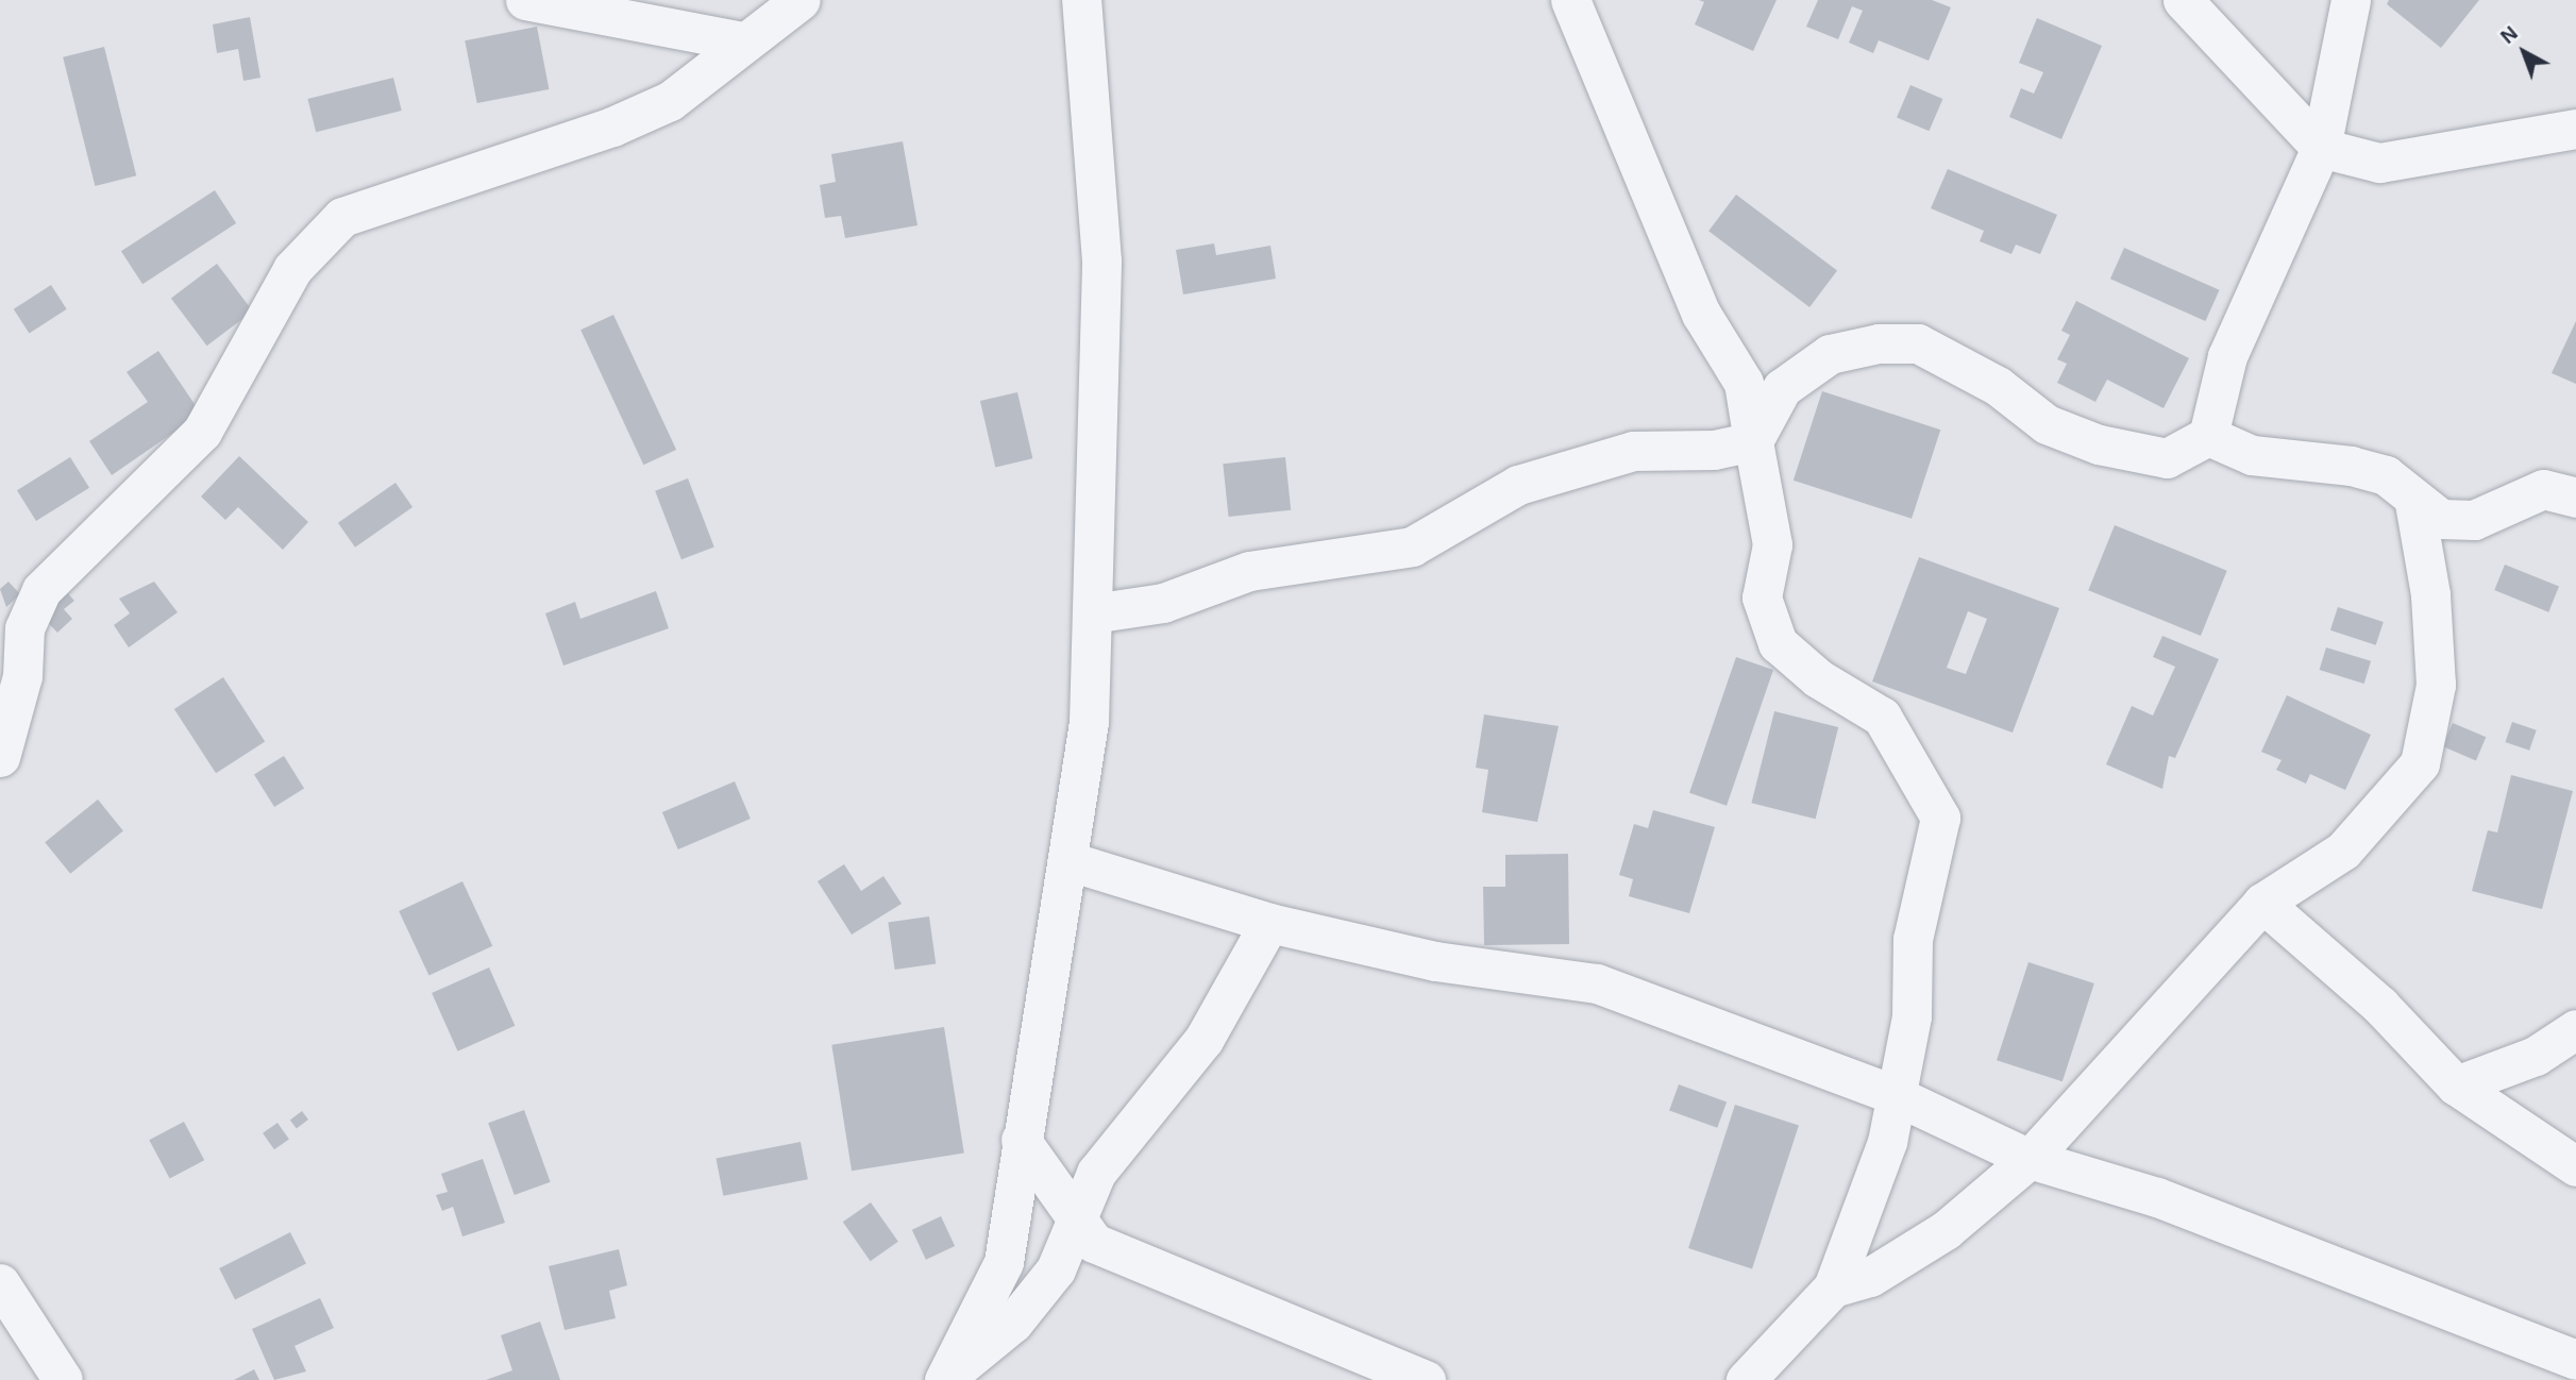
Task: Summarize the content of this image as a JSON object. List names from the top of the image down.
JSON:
{
  "north": "top left"
}
